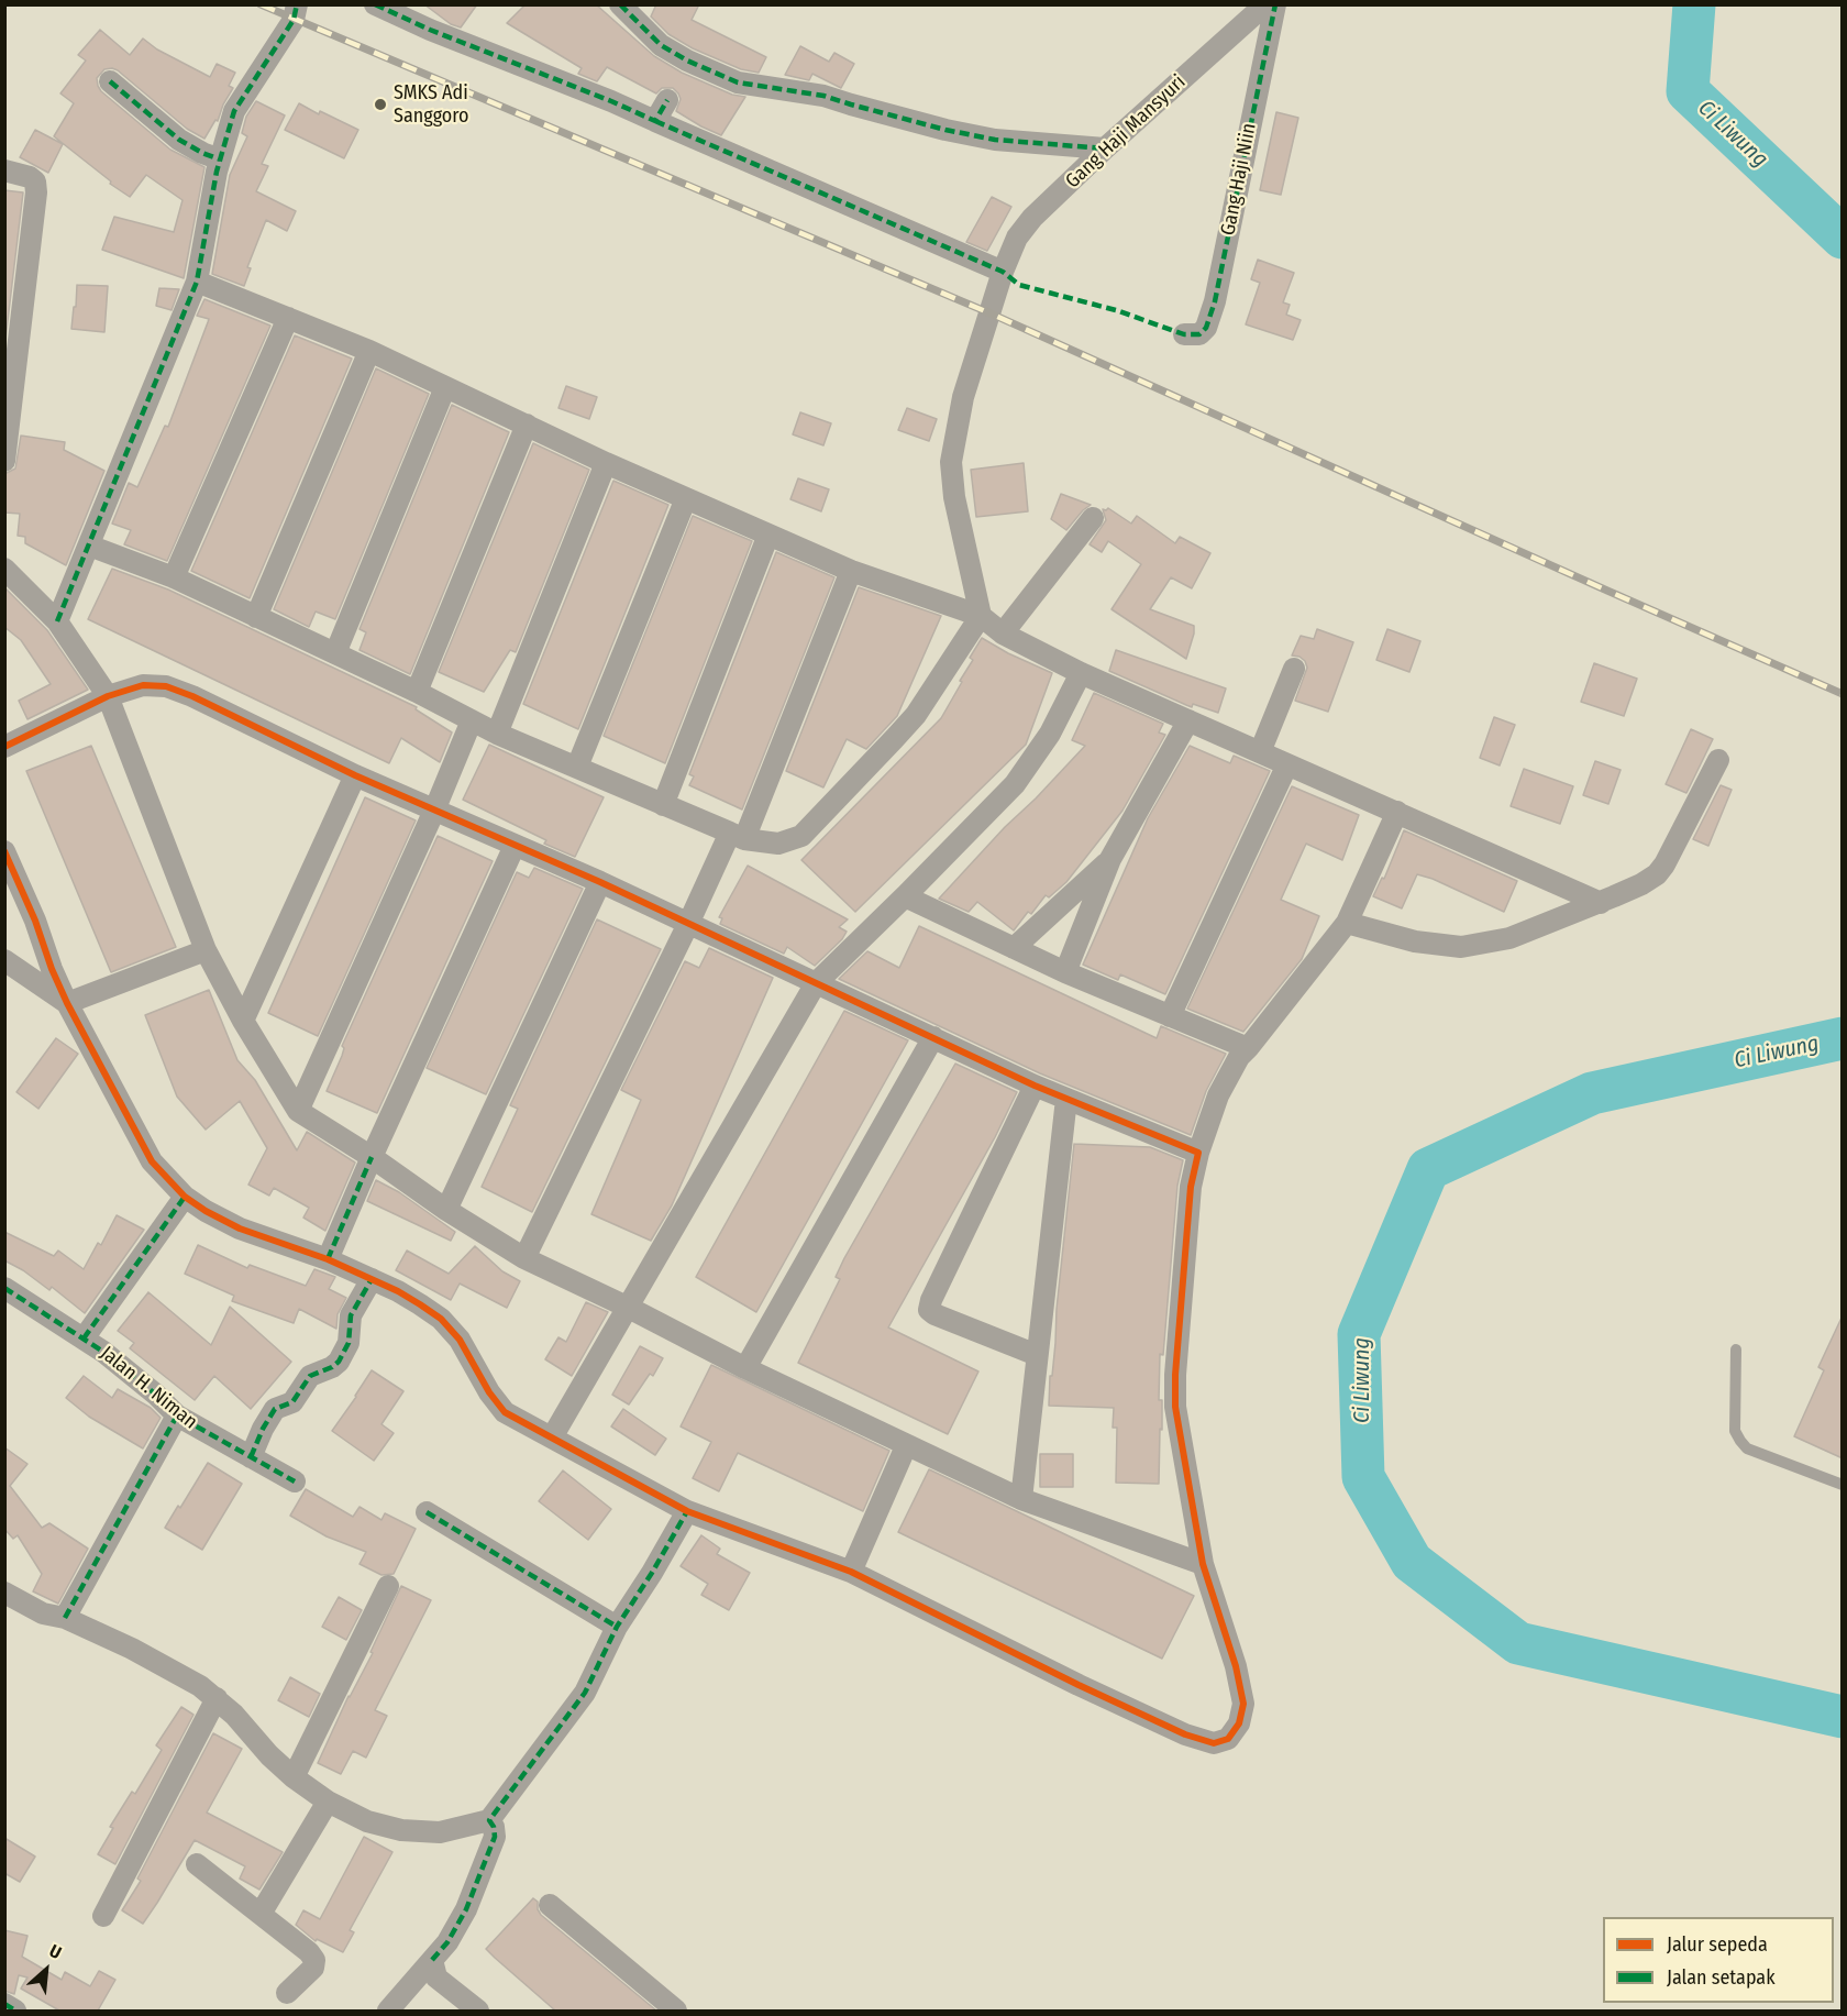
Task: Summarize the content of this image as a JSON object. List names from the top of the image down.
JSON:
{
  "streets": {
    "street": ["Gang Haji Mansyuri", "Gang Haji Niin", "Jalan H. Niman"]
  },
  "water": ["Ci Liwung"],
  "places": ["SMKS Adi Sanggoro"],
  "legend": ["Jalur sepeda", "Jalan setapak"],
  "north": "top right"
}
